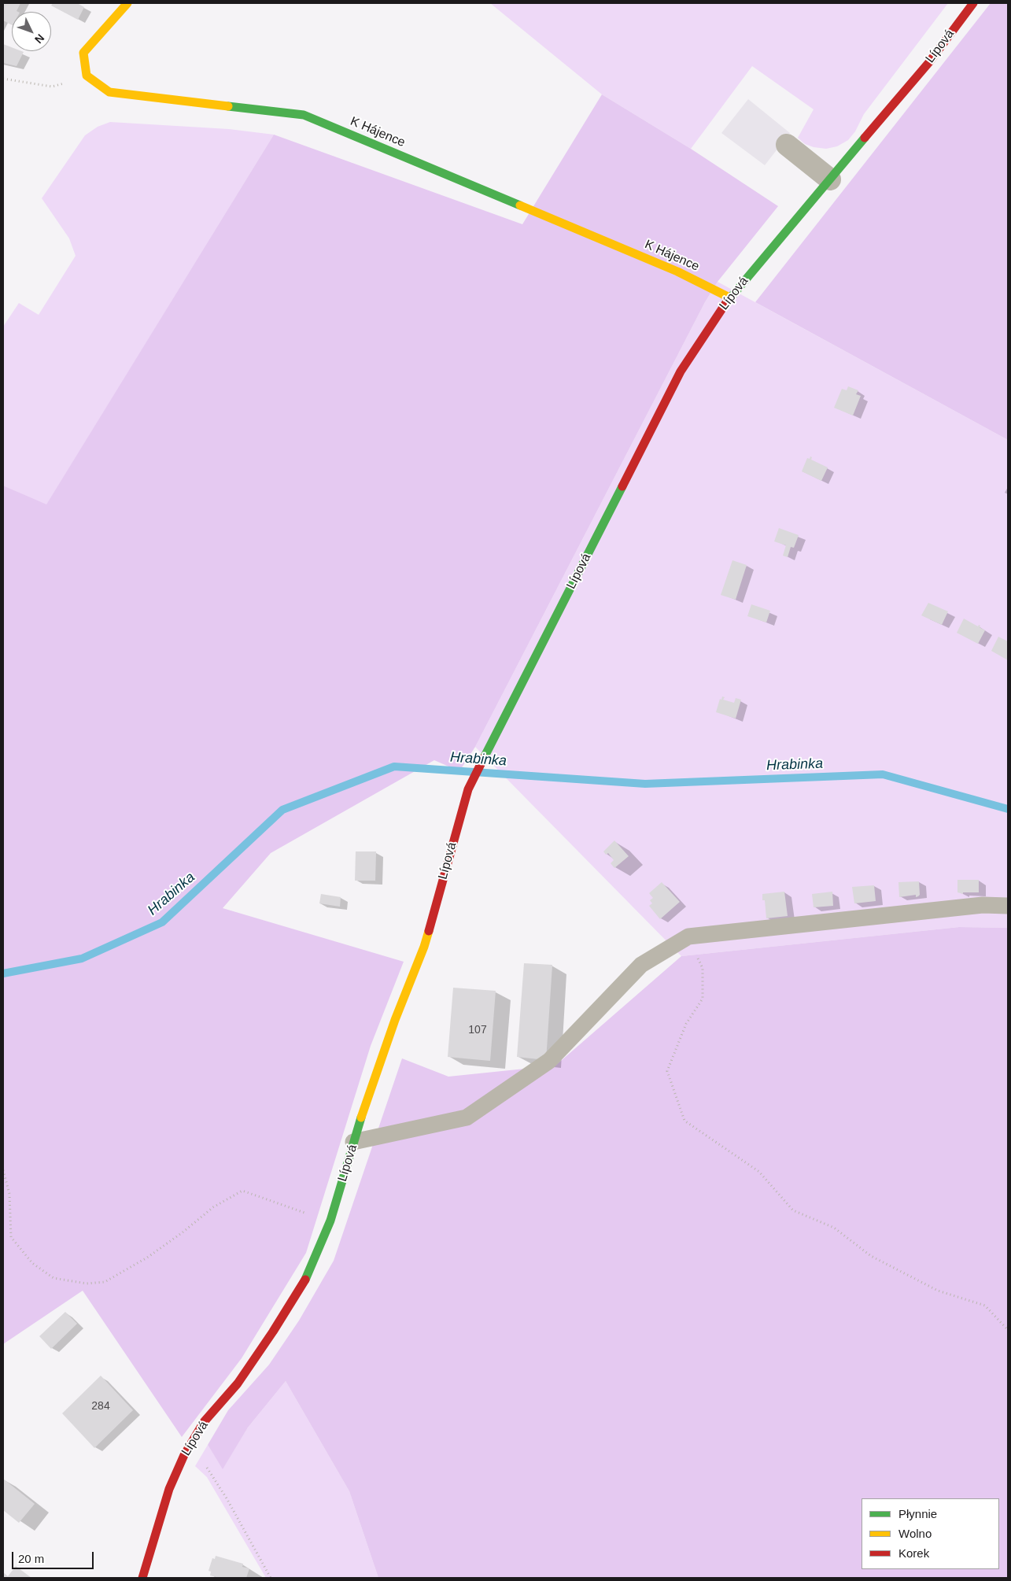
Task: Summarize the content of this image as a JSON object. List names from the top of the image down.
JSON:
{
  "streets": {
    "street": ["Lípová", "K Hájence"]
  },
  "crossings": [
    ["Lípová", "K Hájence"]
  ],
  "water": ["Hrabinka"],
  "house_numbers": ["107", "284"],
  "legend": ["Płynnie", "Wolno", "Korek"],
  "scale_bar": "20 m",
  "north": "bottom right"
}
